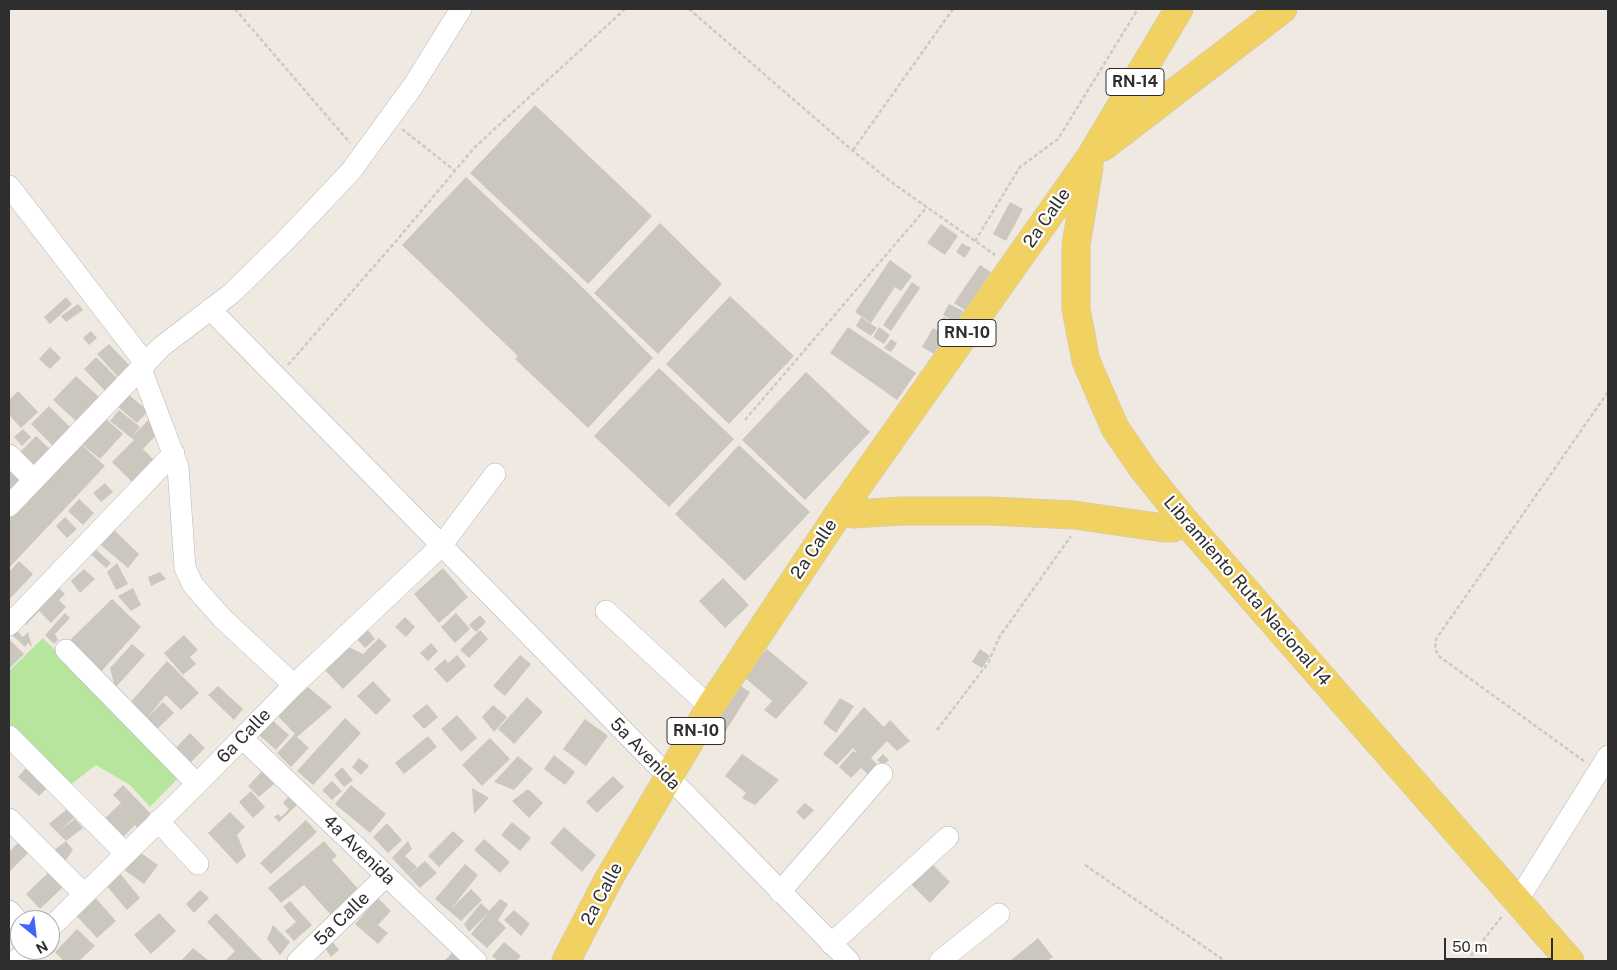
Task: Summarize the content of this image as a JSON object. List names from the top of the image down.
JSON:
{
  "streets": {
    "main road": [
      "RN-14",
      "2a Calle",
      "RN-10",
      "Libramiento Ruta Nacional 14"
    ],
    "street": [
      "6a Calle",
      "5a Avenida",
      "4a Avenida",
      "5a Calle"
    ]
  },
  "crossings": [
    ["RN-14", "2a Calle"],
    ["RN-14", "RN-10"],
    ["RN-14", "Libramiento Ruta Nacional 14"],
    ["2a Calle", "RN-10"],
    ["2a Calle", "Libramiento Ruta Nacional 14"],
    ["2a Calle", "5a Avenida"],
    ["RN-10", "Libramiento Ruta Nacional 14"],
    ["6a Calle", "5a Avenida"],
    ["6a Calle", "4a Avenida"],
    ["4a Avenida", "5a Calle"]
  ],
  "scale_bar": "50 m",
  "north": "bottom right"
}
